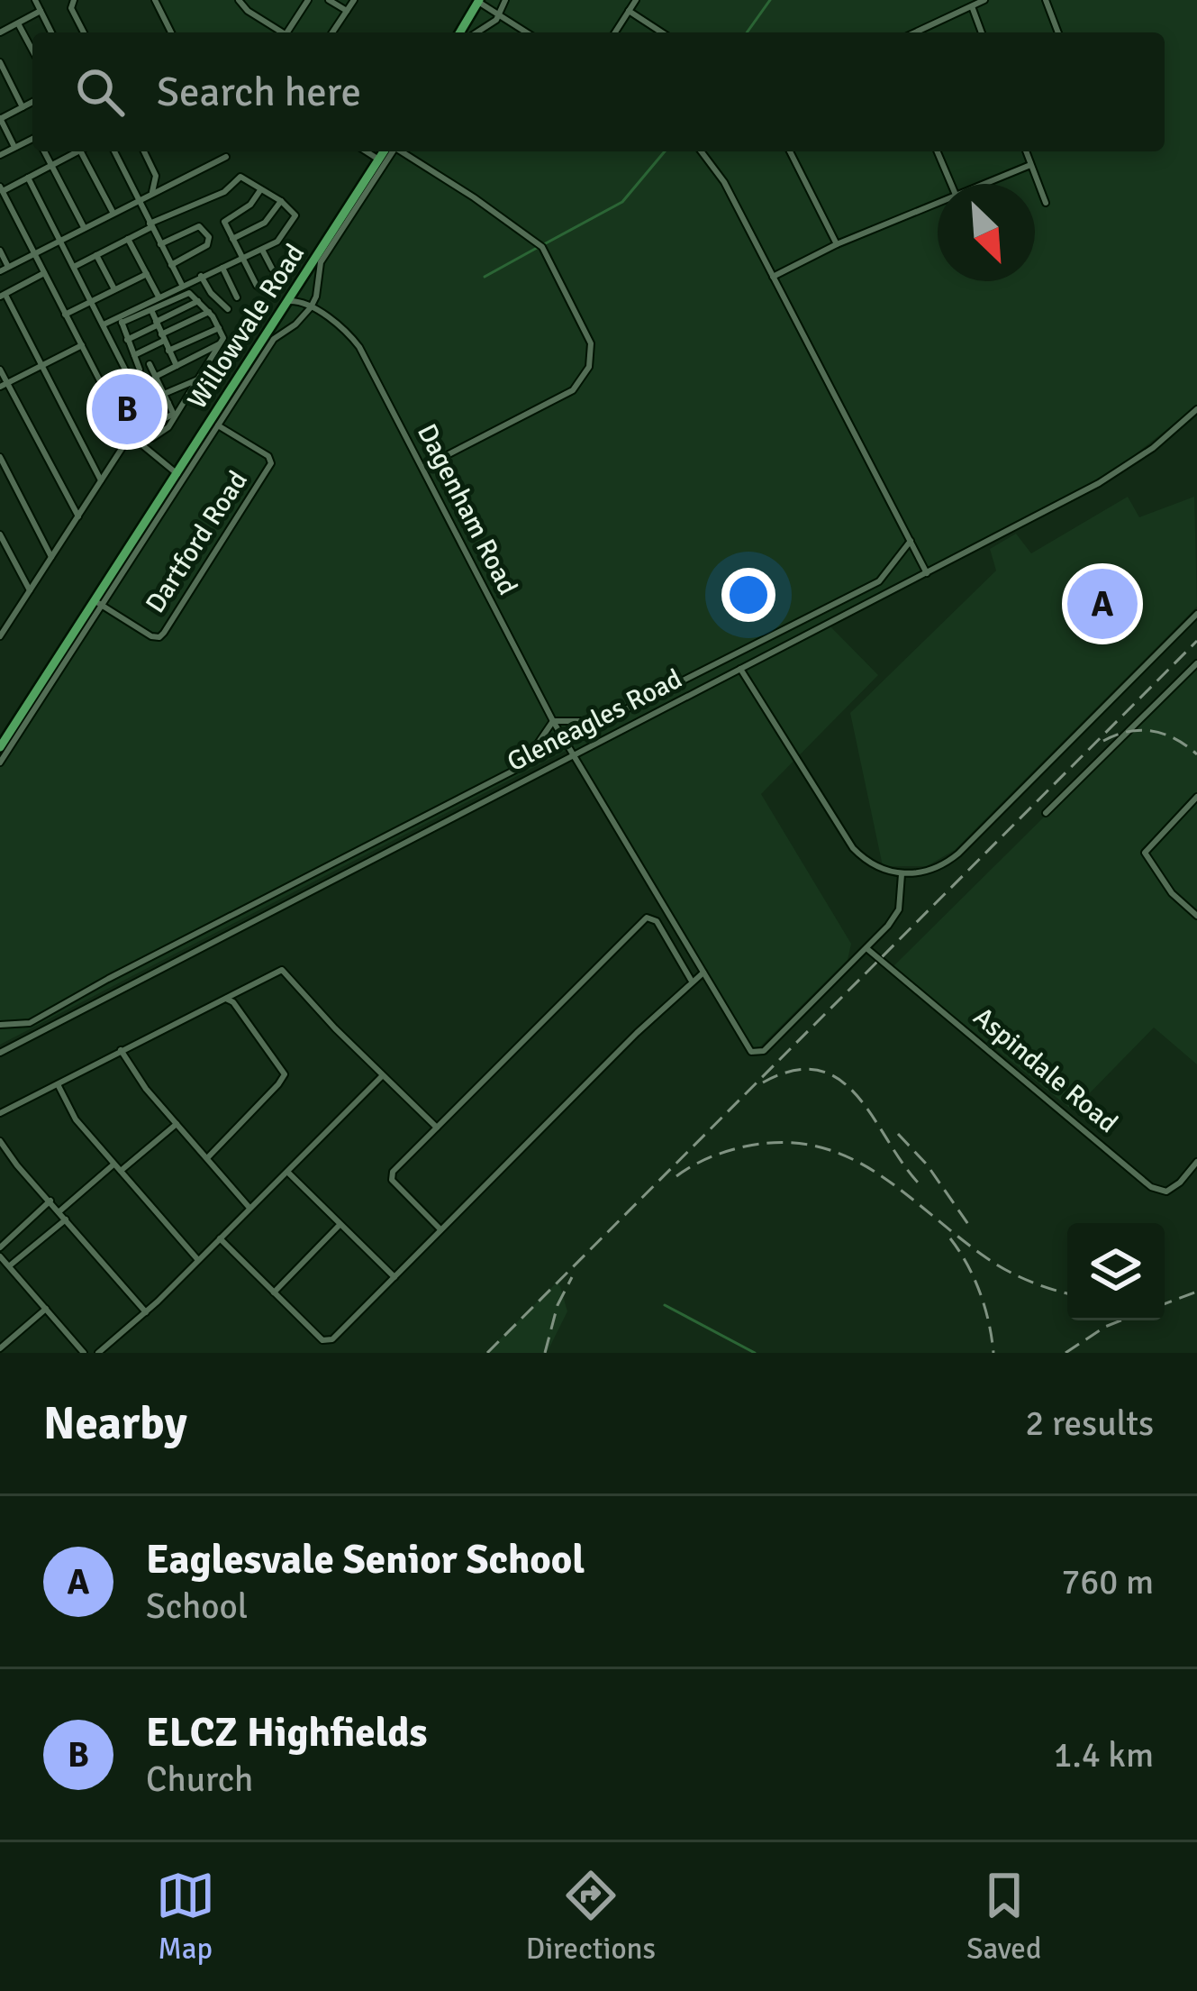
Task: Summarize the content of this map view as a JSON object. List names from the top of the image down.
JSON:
{
  "streets": {
    "main road": ["Willowvale Road"],
    "street": [
      "Dagenham Road",
      "Dartford Road",
      "Gleneagles Road",
      "Aspindale Road"
    ]
  },
  "crossings": [
    ["Willowvale Road", "Dartford Road"],
    ["Dagenham Road", "Gleneagles Road"],
    ["Dagenham Road", "Aspindale Road"]
  ],
  "north": "bottom right",
  "page": {
    "search": "Search here",
    "pins": ["B", "A"],
    "heading": ["Nearby", "2 results"],
    "list": [
      {
        "mark": "A",
        "name": "Eaglesvale Senior School",
        "note": "School",
        "value": "760 m"
      },
      {
        "mark": "B",
        "name": "ELCZ Highfields",
        "note": "Church",
        "value": "1.4 km"
      }
    ],
    "nav": ["Map", "Directions", "Saved"]
  }
}
